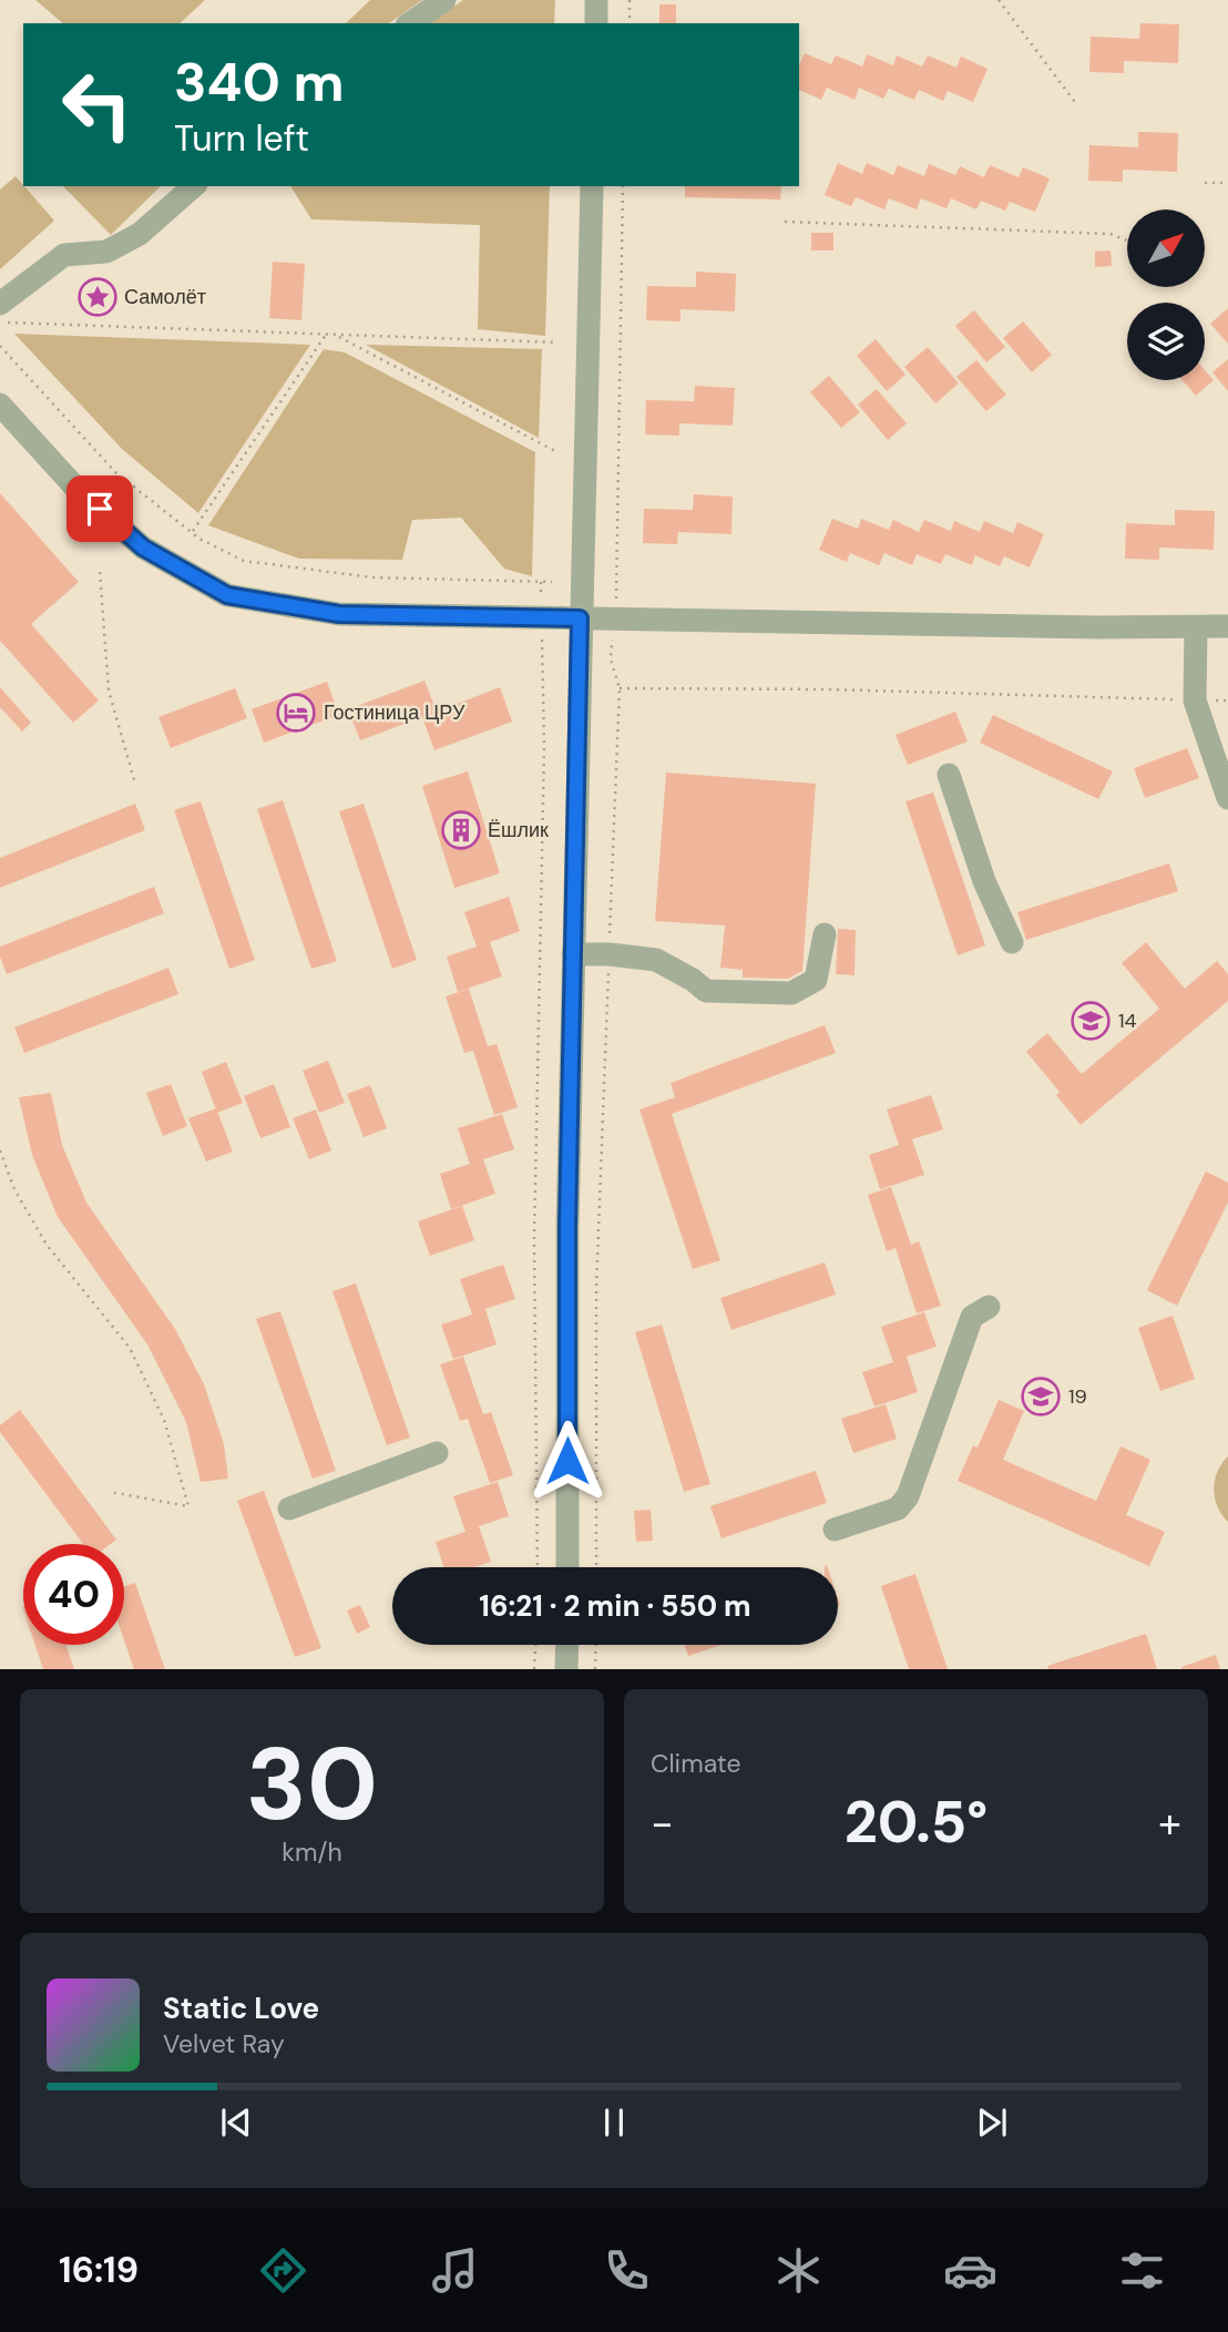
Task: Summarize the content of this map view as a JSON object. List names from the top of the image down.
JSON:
{
  "places": {
    "place": ["Самолёт"],
    "hotel": ["Гостиница ЦРУ"],
    "building": ["Ёшлик"],
    "school or university": ["14", "19"]
  },
  "north": "top right",
  "page": {
    "turn": ["340 m", "Turn left"],
    "limit": "40",
    "trip": "16:21 · 2 min · 550 m",
    "tile": [
      ["30", "km/h"],
      "Climate"
    ],
    "heat": ["−", "20.5°", "+"],
    "song": ["Static Love", "Velvet Ray"],
    "tabs": "16:19"
  }
}
